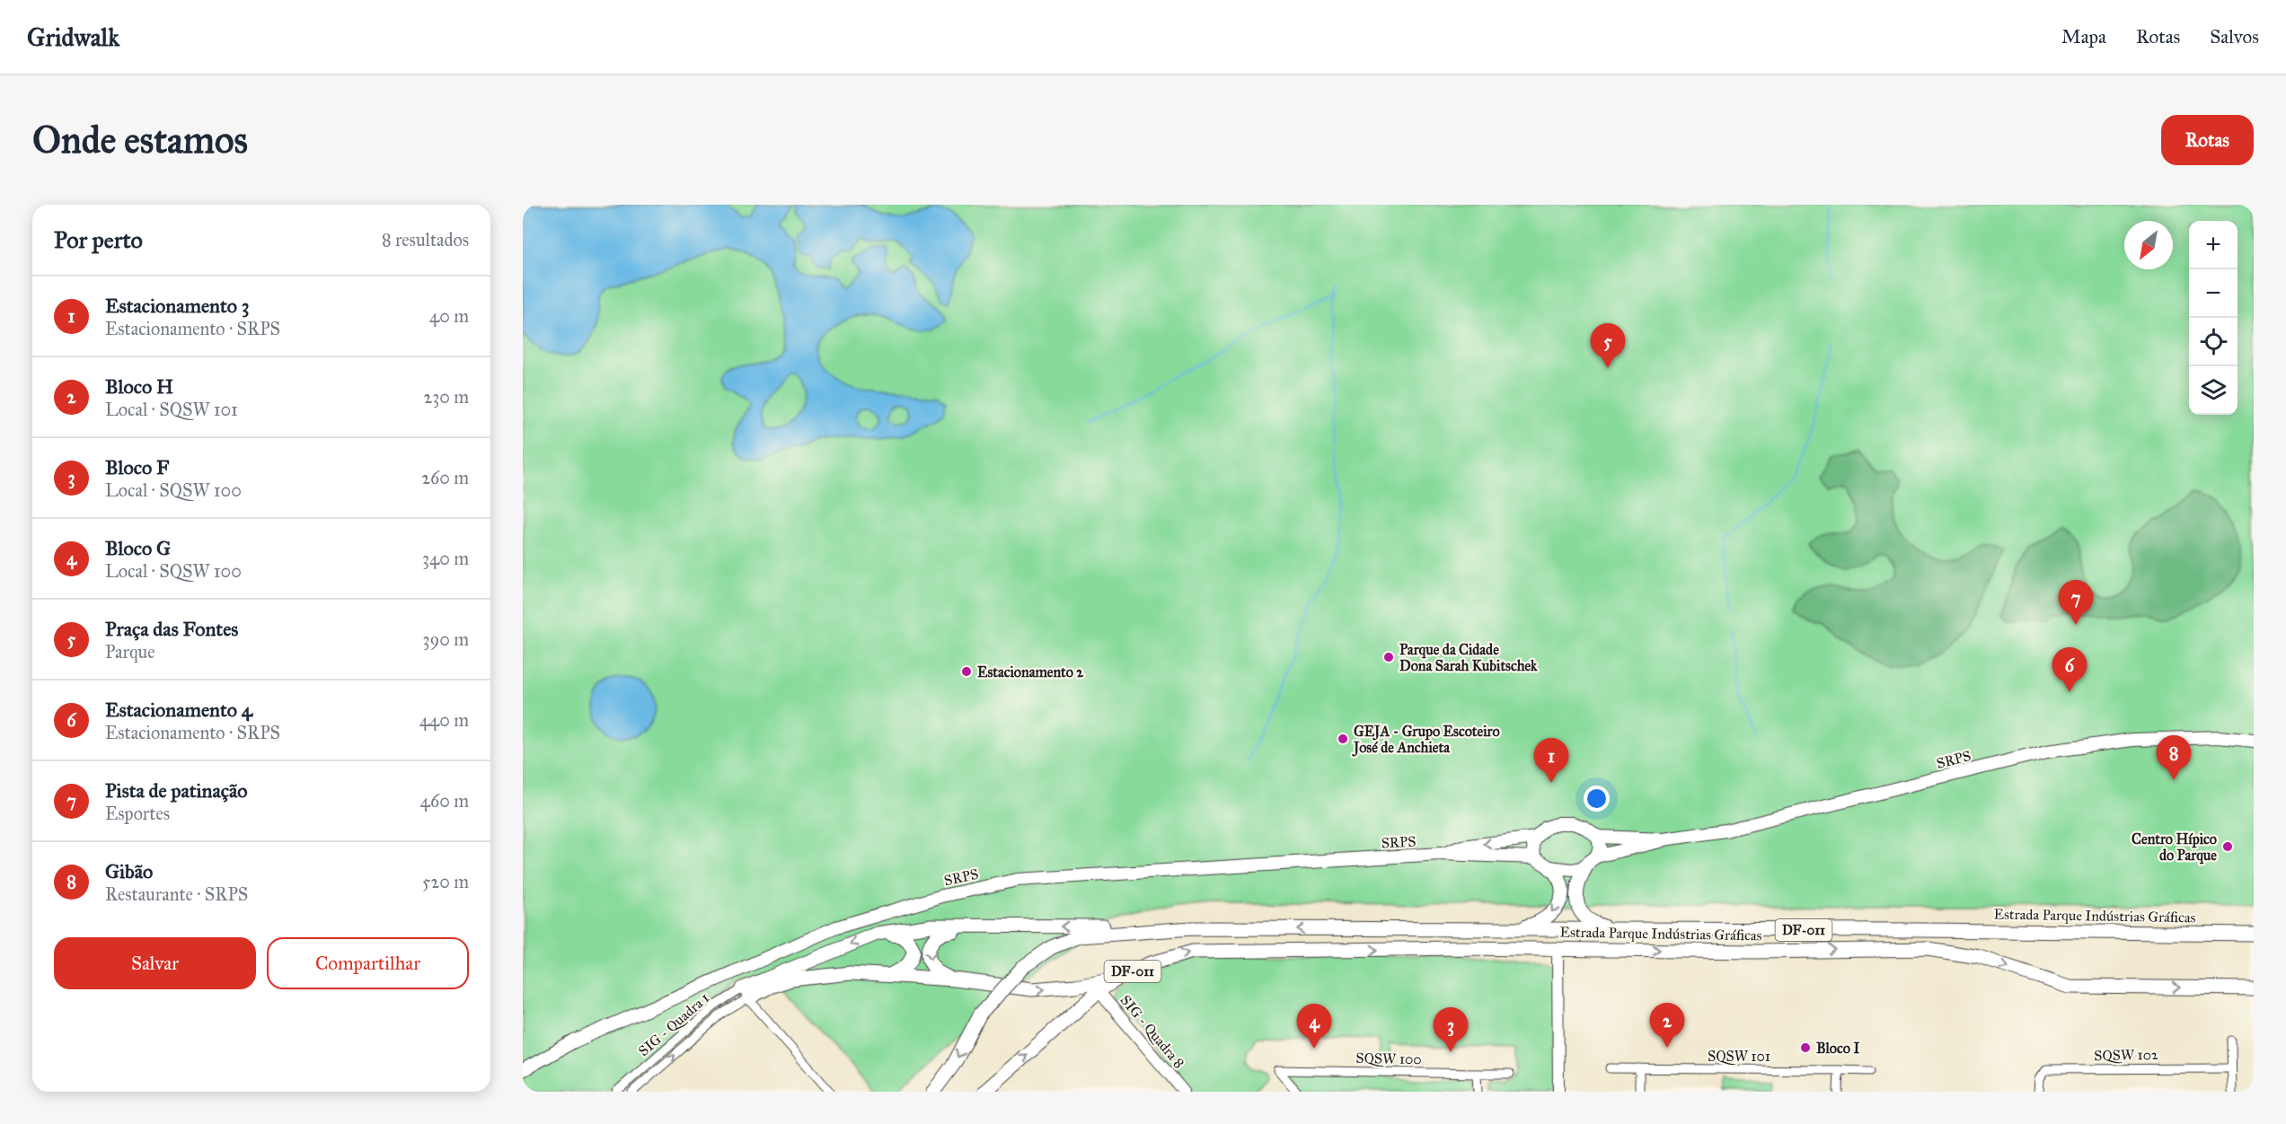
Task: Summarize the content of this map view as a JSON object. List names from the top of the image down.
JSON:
{
  "streets": {
    "main road": ["SRPS", "Estrada Parque Indústrias Gráficas", "DF-011"],
    "street": [
      "SIG - Quadra 1",
      "SIG - Quadra 8",
      "SQSW 102",
      "SQSW 101",
      "SQSW 100"
    ]
  },
  "crossings": [
    ["Estrada Parque Indústrias Gráficas", "SIG - Quadra 8"]
  ],
  "places": [
    "Parque da Cidade Dona Sarah Kubitschek",
    "Estacionamento 2",
    "GEJA - Grupo Escoteiro José de Anchieta",
    "Centro Hípico do Parque",
    "Bloco I"
  ],
  "north": "bottom left",
  "page": {
    "header": "Gridwalk",
    "nav": ["Mapa", "Rotas", "Salvos"],
    "buttons": [
      "Rotas",
      ["Salvar", "Compartilhar"]
    ],
    "title": "Onde estamos",
    "heading": ["Por perto", "8 resultados"],
    "map_buttons": ["+", "−"],
    "list": [
      {
        "mark": "1",
        "name": "Estacionamento 3",
        "note": "Estacionamento · SRPS",
        "value": "40 m"
      },
      {
        "mark": "2",
        "name": "Bloco H",
        "note": "Local · SQSW 101",
        "value": "230 m"
      },
      {
        "mark": "3",
        "name": "Bloco F",
        "note": "Local · SQSW 100",
        "value": "260 m"
      },
      {
        "mark": "4",
        "name": "Bloco G",
        "note": "Local · SQSW 100",
        "value": "340 m"
      },
      {
        "mark": "5",
        "name": "Praça das Fontes",
        "note": "Parque",
        "value": "390 m"
      },
      {
        "mark": "6",
        "name": "Estacionamento 4",
        "note": "Estacionamento · SRPS",
        "value": "440 m"
      },
      {
        "mark": "7",
        "name": "Pista de patinação",
        "note": "Esportes",
        "value": "460 m"
      },
      {
        "mark": "8",
        "name": "Gibão",
        "note": "Restaurante · SRPS",
        "value": "520 m"
      }
    ],
    "pins": [
      "5",
      "7",
      "6",
      "8",
      "1",
      "2",
      "4",
      "3"
    ]
  }
}
